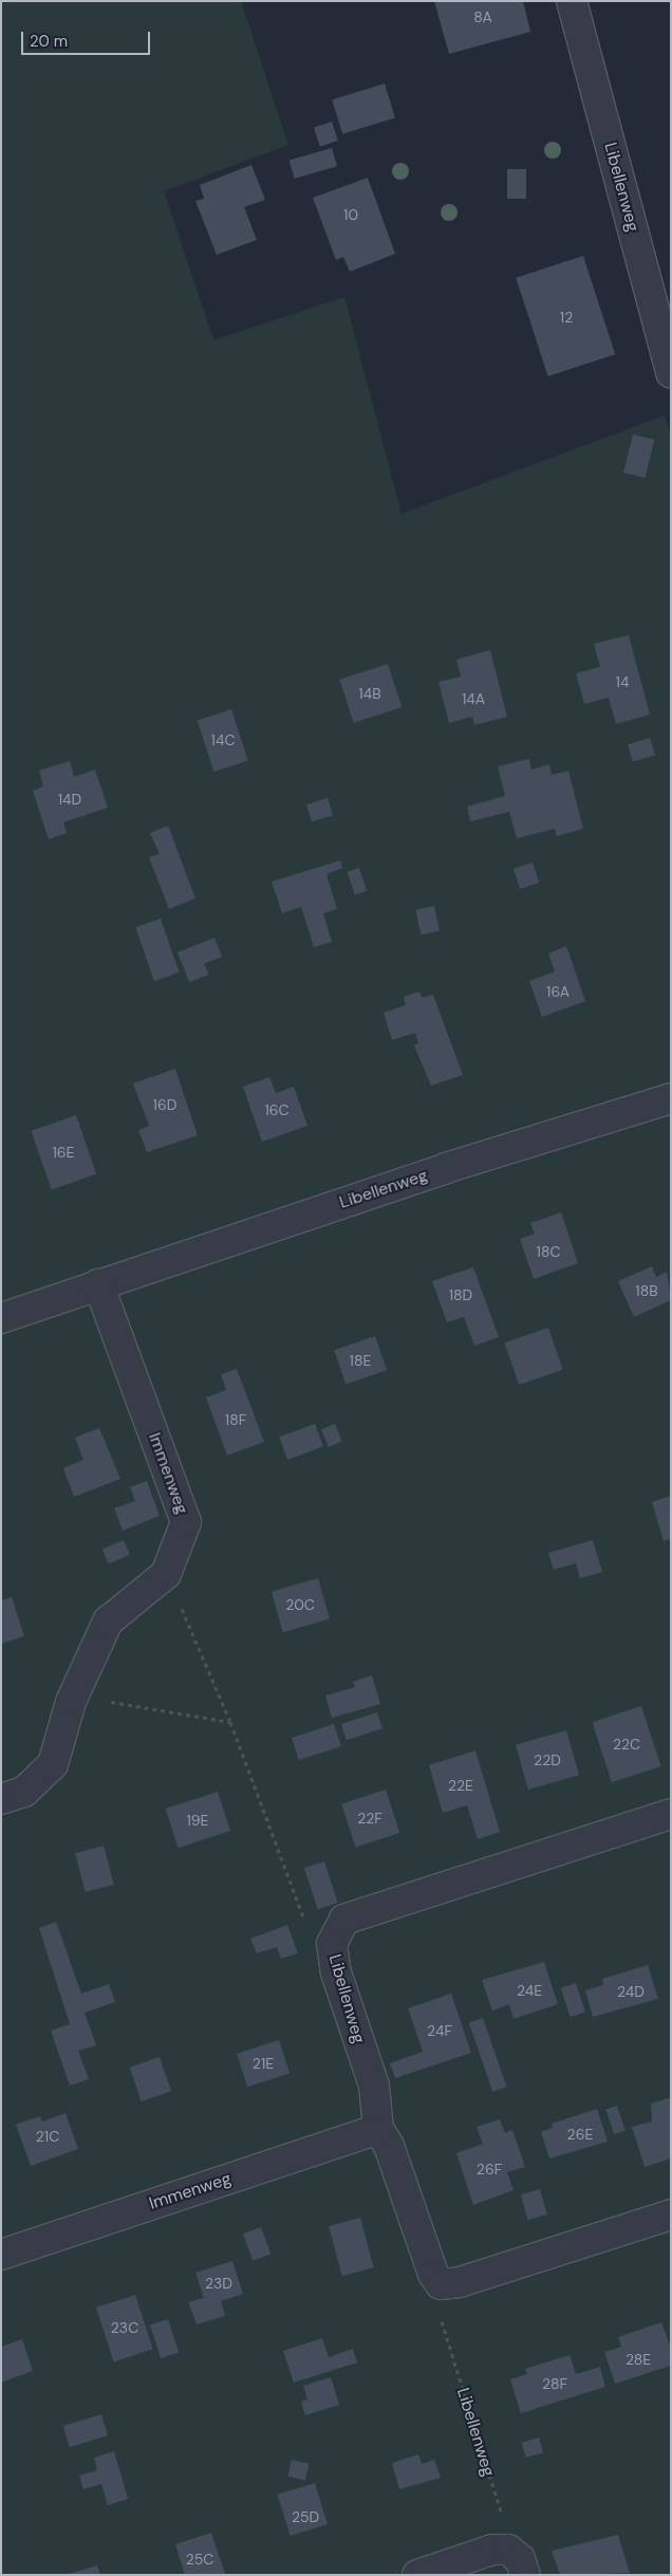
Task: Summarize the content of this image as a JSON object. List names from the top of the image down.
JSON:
{
  "streets": {
    "street": ["Libellenweg", "Immenweg"]
  },
  "crossings": [
    ["Libellenweg", "Immenweg"]
  ],
  "house_numbers": [
    "8A",
    "10",
    "12",
    "14",
    "14B",
    "14A",
    "14C",
    "14D",
    "16A",
    "16D",
    "16C",
    "16E",
    "18C",
    "18B",
    "18D",
    "18E",
    "18F",
    "20C",
    "22C",
    "22D",
    "22E",
    "22F",
    "19E",
    "24E",
    "24D",
    "24F",
    "21E",
    "26E",
    "21C",
    "26F",
    "23D",
    "23C",
    "28E",
    "28F",
    "25D",
    "25C"
  ],
  "scale_bar": "20 m"
}
